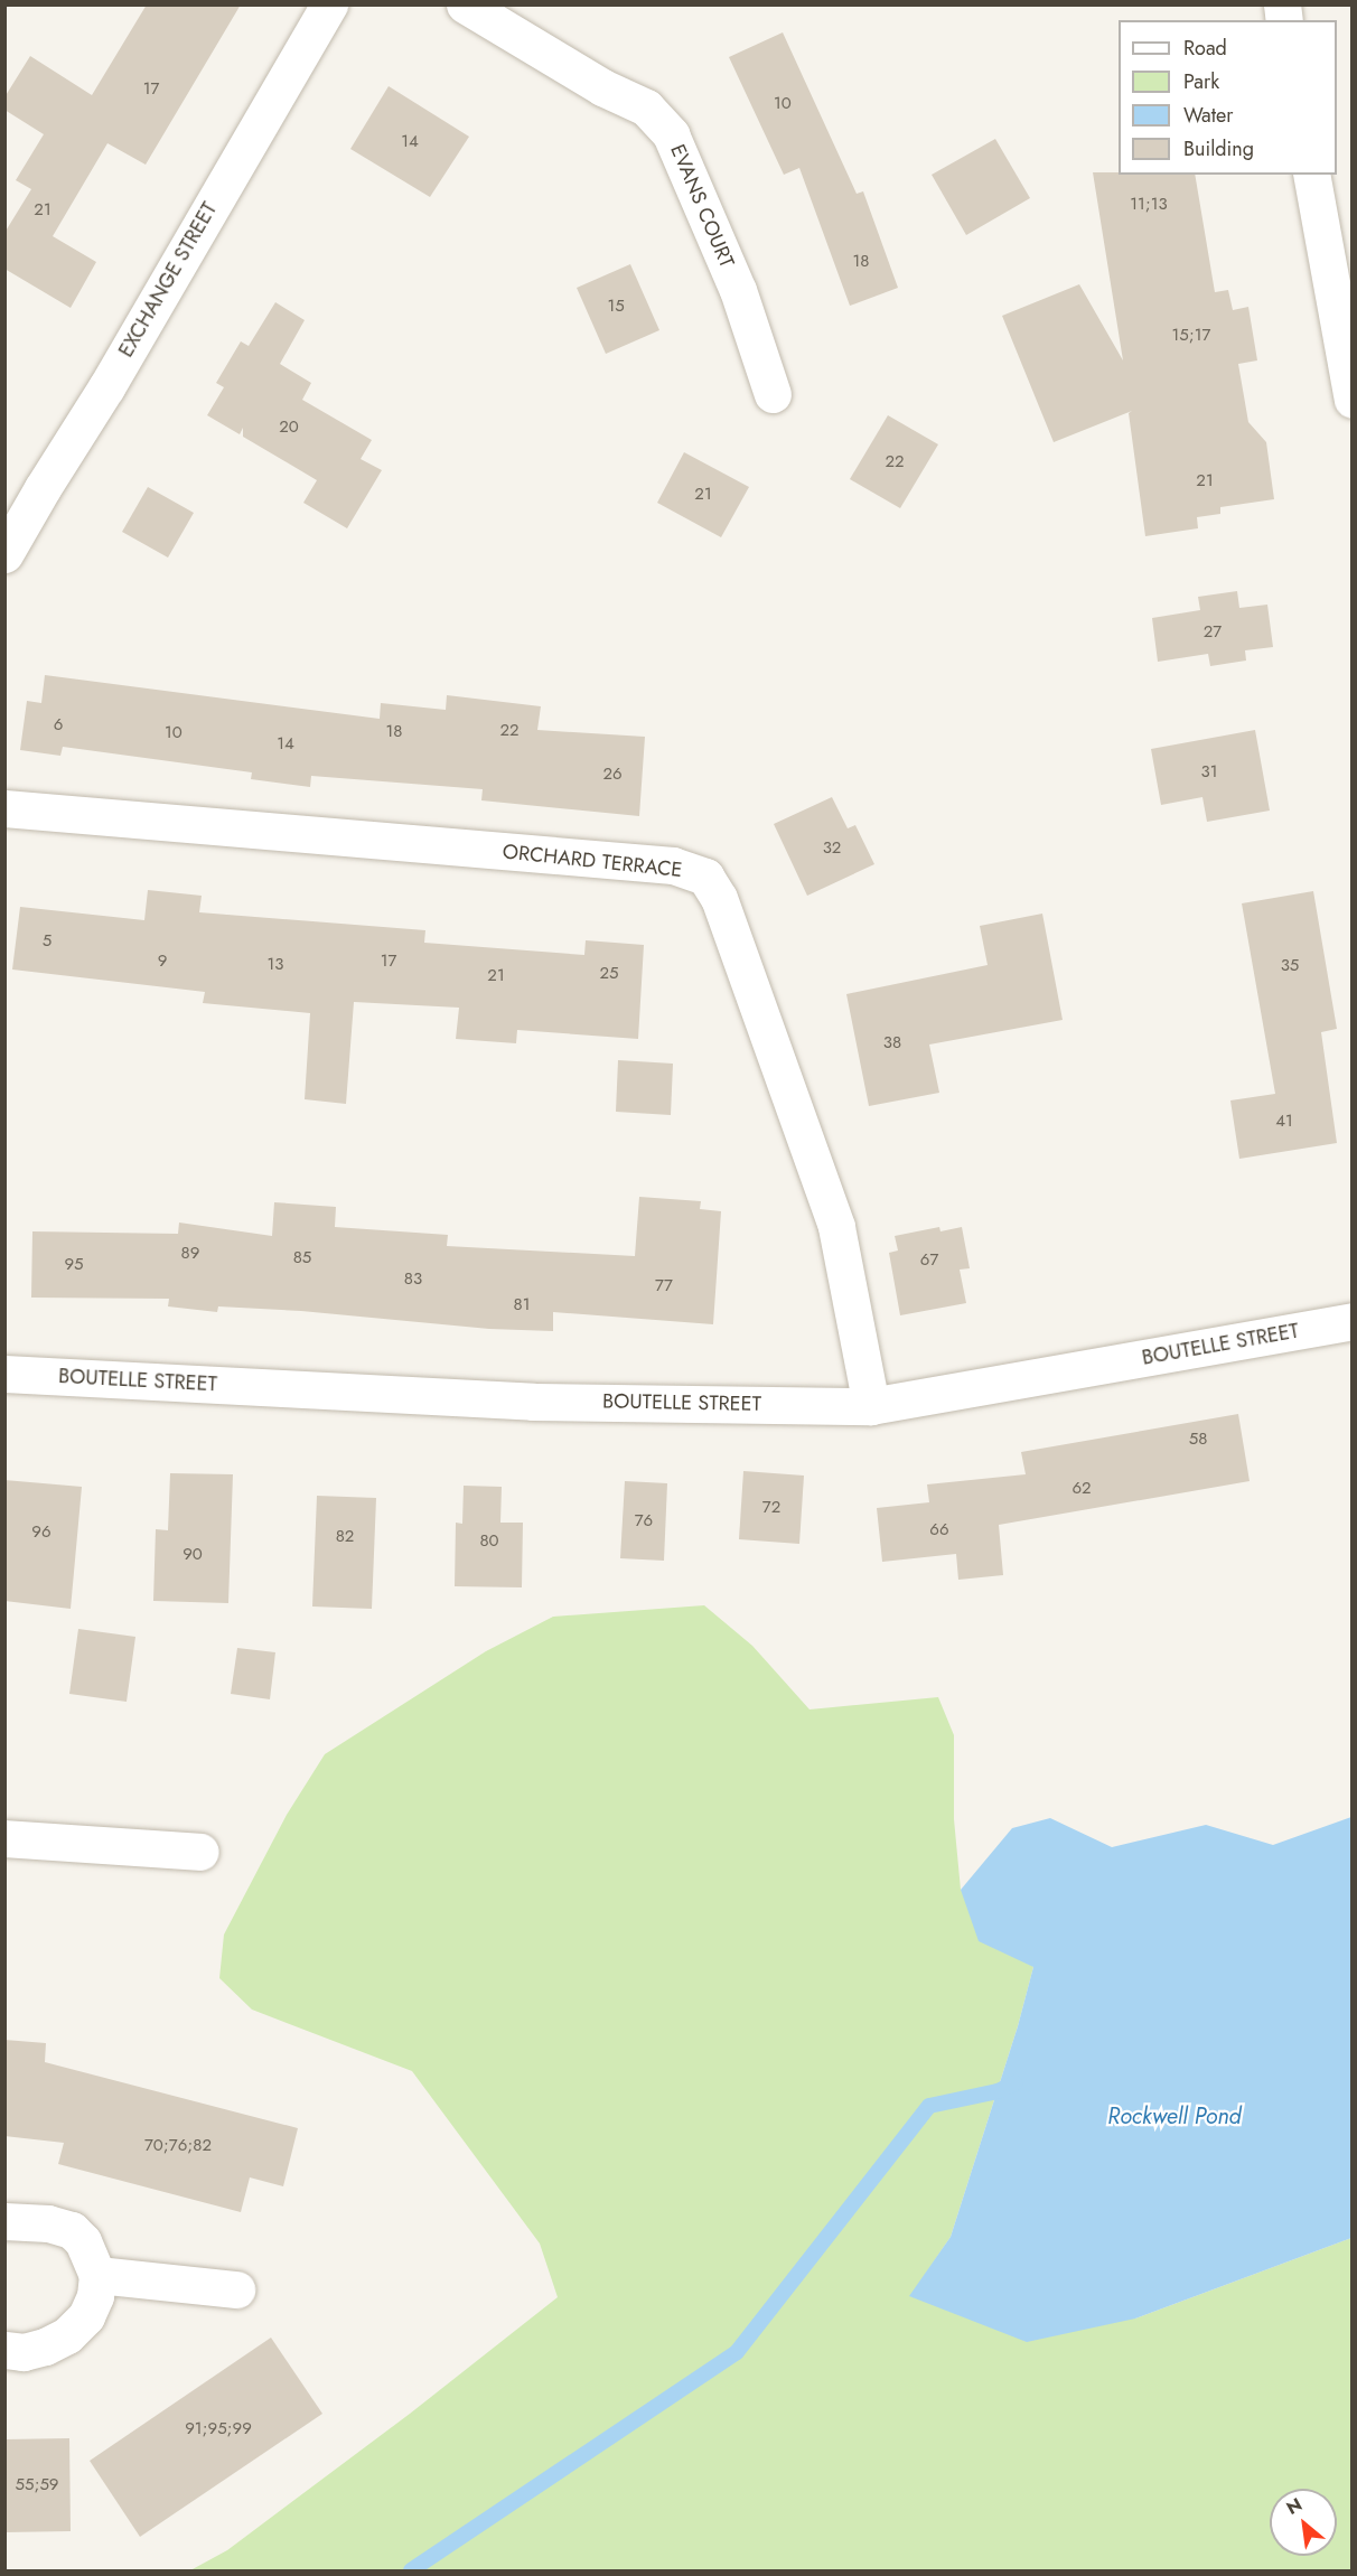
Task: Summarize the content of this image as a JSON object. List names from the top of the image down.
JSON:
{
  "streets": {
    "street": [
      "EVANS COURT",
      "EXCHANGE STREET",
      "ORCHARD TERRACE",
      "BOUTELLE STREET"
    ]
  },
  "crossings": [
    ["ORCHARD TERRACE", "BOUTELLE STREET"]
  ],
  "water": ["Rockwell Pond"],
  "house_numbers": [
    "17",
    "10",
    "14",
    "11;13",
    "21",
    "18",
    "15",
    "15;17",
    "20",
    "22",
    "21",
    "21",
    "27",
    "6",
    "22",
    "18",
    "10",
    "14",
    "31",
    "26",
    "32",
    "5",
    "9",
    "17",
    "13",
    "35",
    "25",
    "21",
    "38",
    "41",
    "89",
    "85",
    "67",
    "95",
    "83",
    "77",
    "81",
    "58",
    "62",
    "72",
    "76",
    "66",
    "96",
    "82",
    "80",
    "90",
    "70;76;82",
    "91;95;99",
    "55;59"
  ],
  "legend": [
    "Road",
    "Park",
    "Water",
    "Building"
  ],
  "north": "top left"
}
